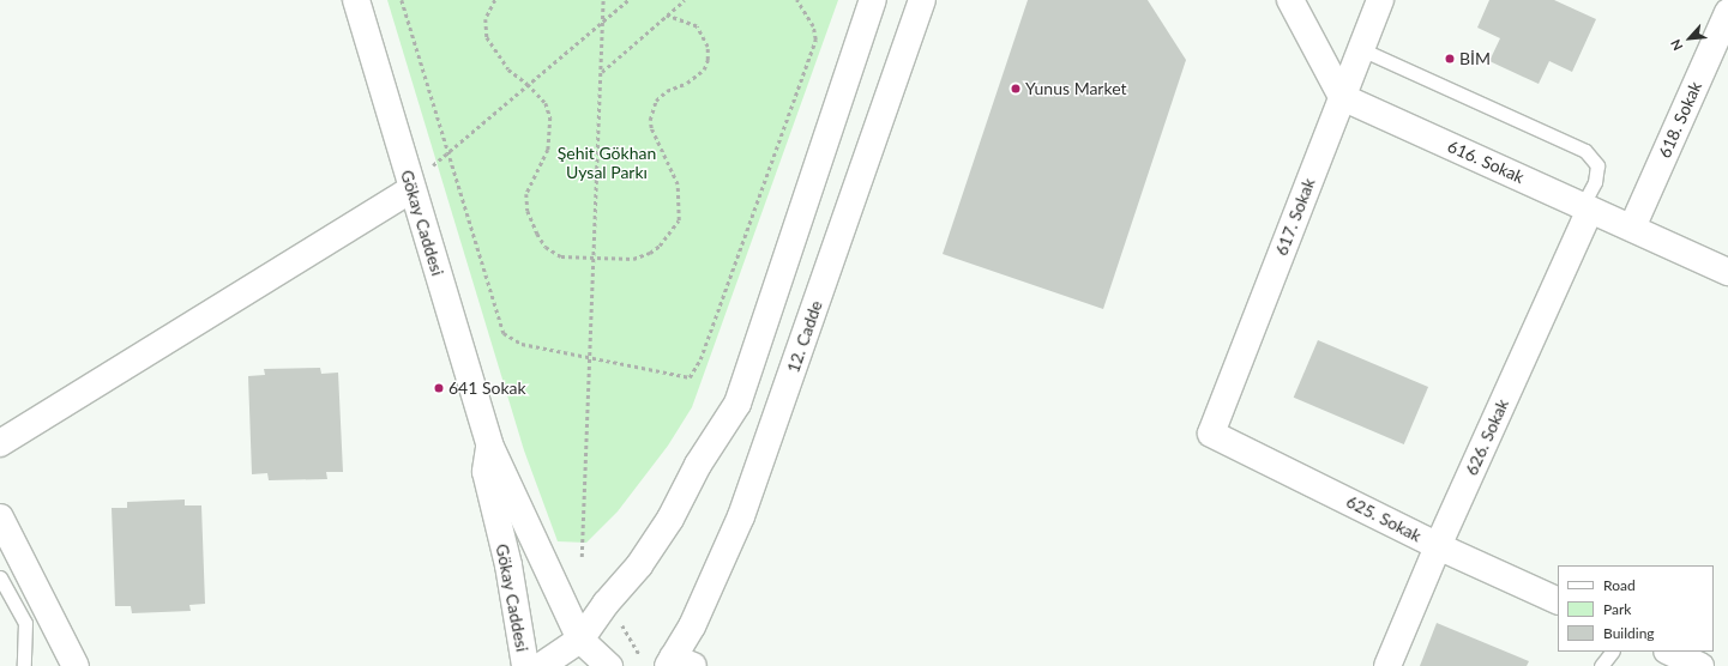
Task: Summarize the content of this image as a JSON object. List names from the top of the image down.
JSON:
{
  "streets": {
    "street": [
      "618. Sokak",
      "616. Sokak",
      "617. Sokak",
      "Gökay Caddesi",
      "12. Cadde",
      "626. Sokak",
      "625. Sokak"
    ]
  },
  "crossings": [
    ["618. Sokak", "616. Sokak"],
    ["616. Sokak", "617. Sokak"],
    ["616. Sokak", "626. Sokak"],
    ["617. Sokak", "625. Sokak"],
    ["626. Sokak", "625. Sokak"]
  ],
  "parks": ["Şehit Gökhan Uysal Parkı"],
  "places": ["BİM", "Yunus Market", "641 Sokak"],
  "legend": ["Road", "Park", "Building"],
  "north": "bottom left"
}
